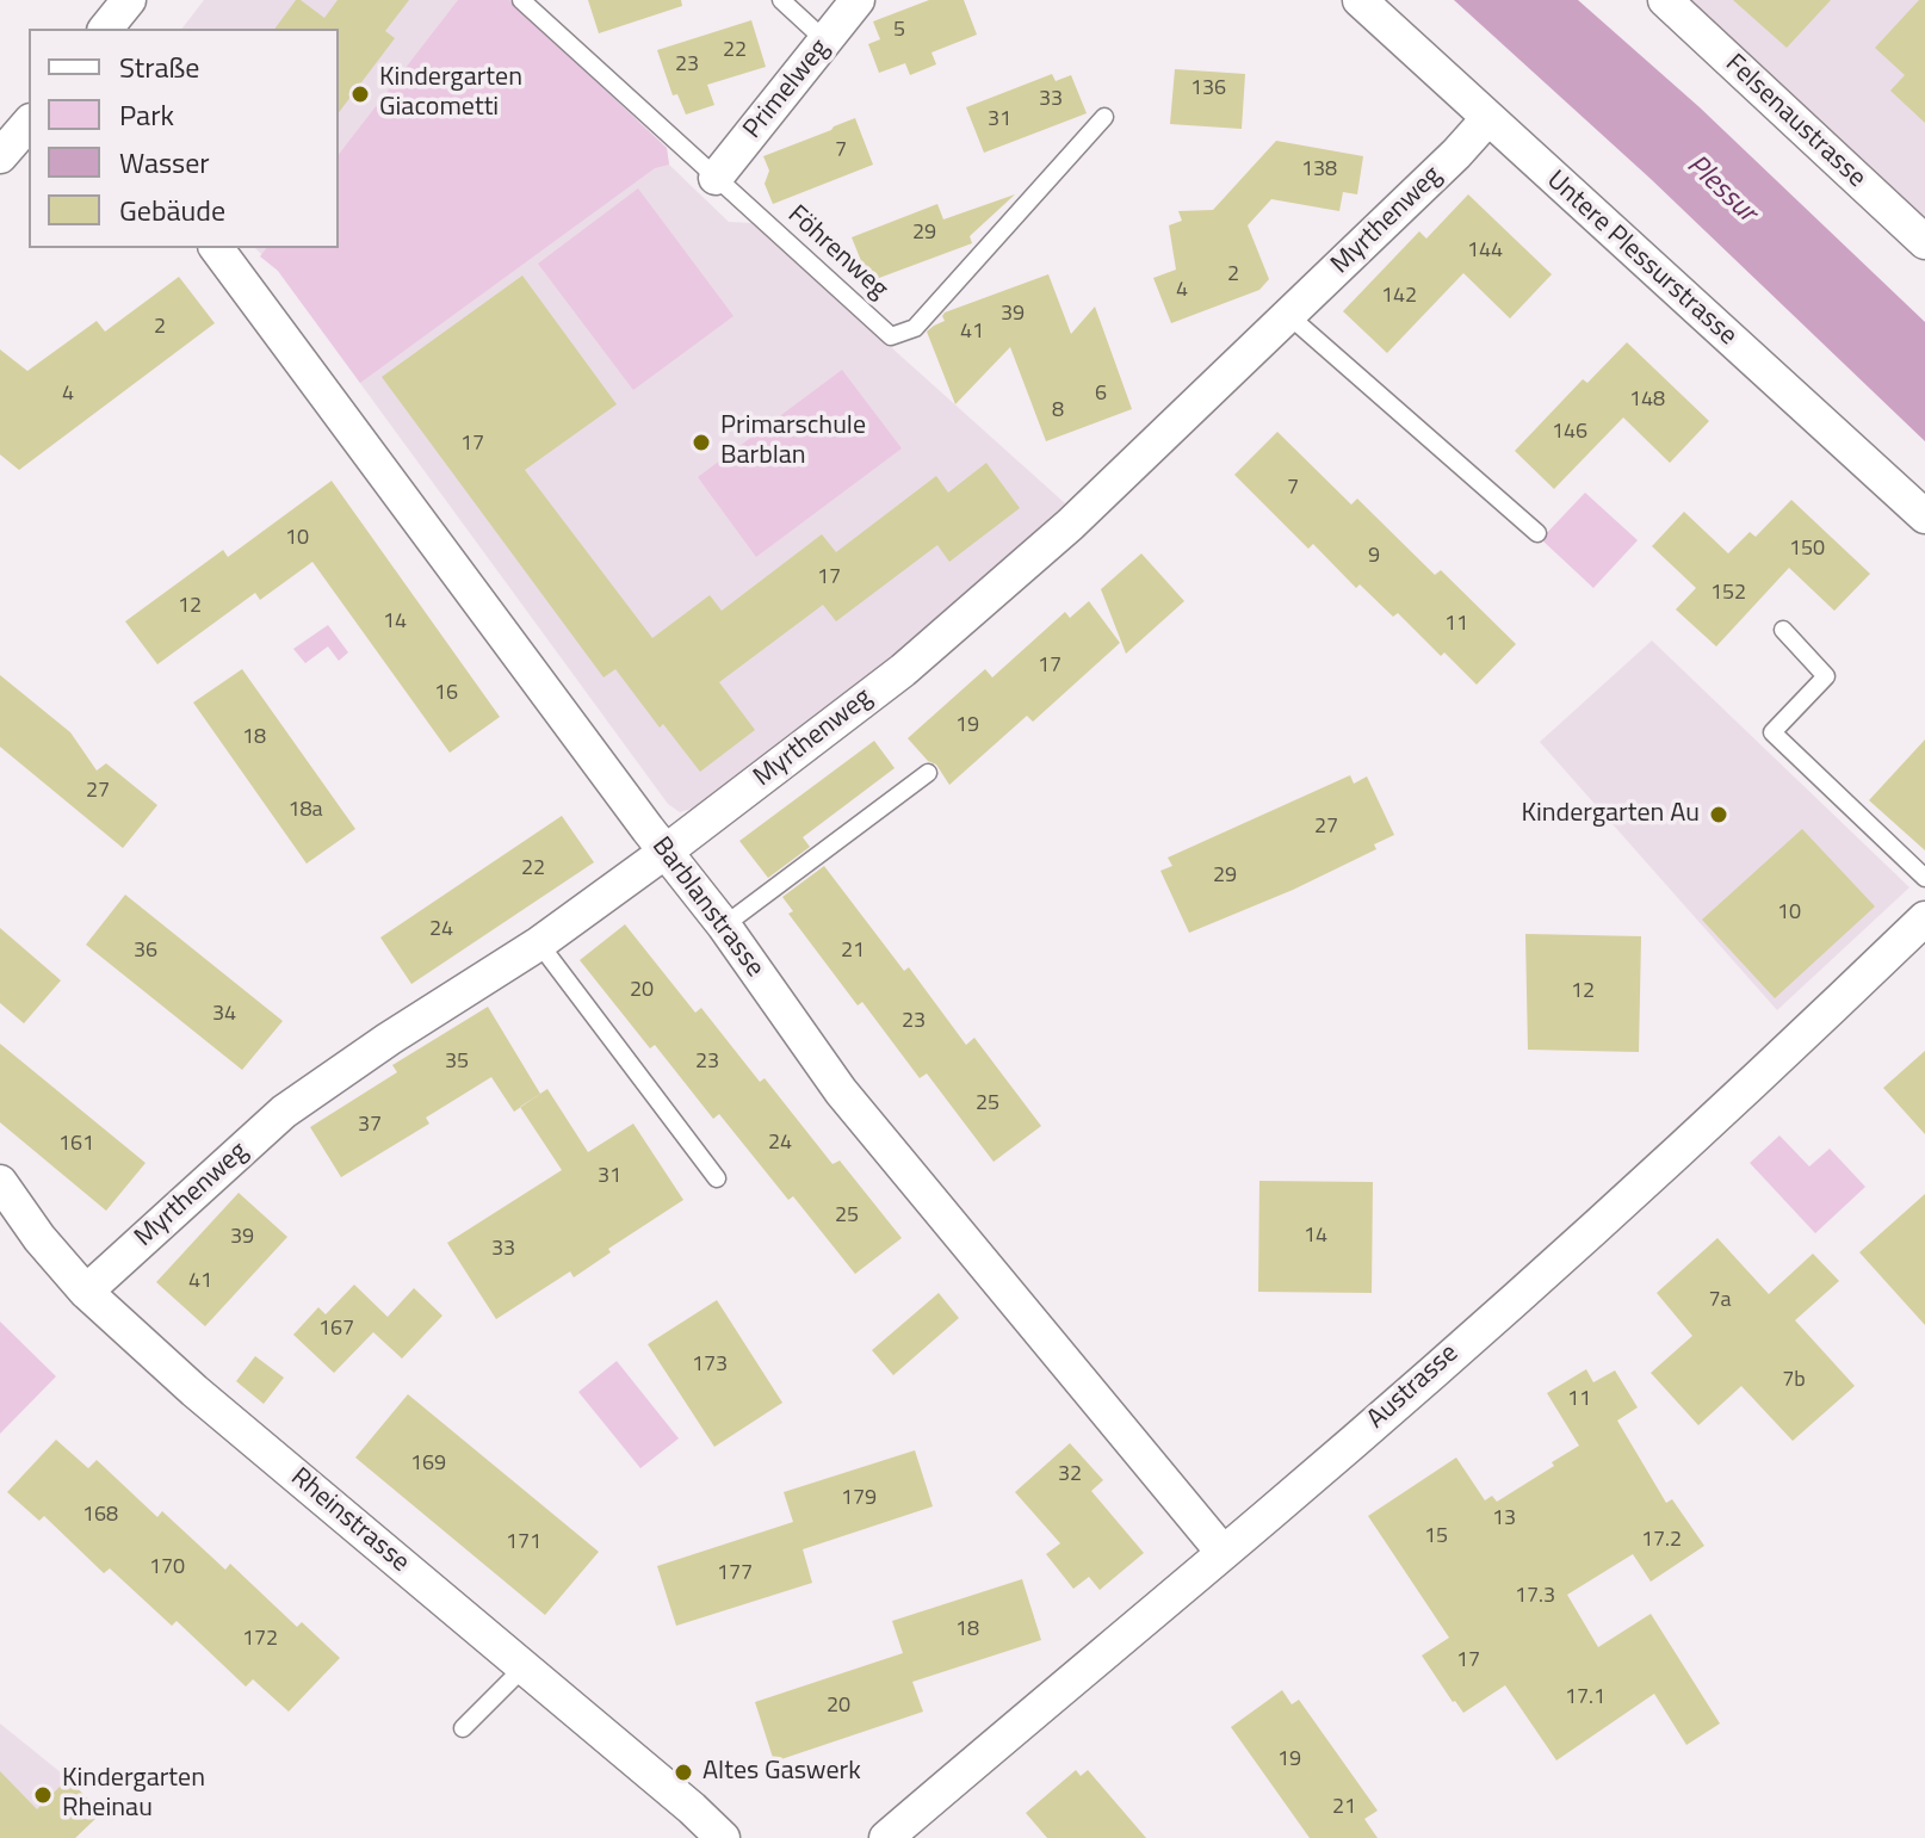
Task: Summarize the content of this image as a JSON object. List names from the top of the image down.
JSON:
{
  "streets": {
    "street": [
      "Primelweg",
      "Felsenaustrasse",
      "Myrthenweg",
      "Untere Plessurstrasse",
      "Barblanstrasse",
      "Austrasse",
      "Rheinstrasse"
    ],
    "lane": ["Föhrenweg"]
  },
  "crossings": [
    ["Primelweg", "Föhrenweg"],
    ["Myrthenweg", "Untere Plessurstrasse"],
    ["Myrthenweg", "Barblanstrasse"],
    ["Myrthenweg", "Rheinstrasse"],
    ["Barblanstrasse", "Austrasse"]
  ],
  "water": ["Plessur"],
  "places": [
    "Kindergarten Giacometti",
    "Primarschule Barblan",
    "Kindergarten Au",
    "Altes Gaswerk",
    "Kindergarten Rheinau"
  ],
  "house_numbers": [
    "5",
    "22",
    "23",
    "136",
    "33",
    "31",
    "7",
    "138",
    "29",
    "144",
    "2",
    "4",
    "142",
    "39",
    "2",
    "41",
    "4",
    "6",
    "148",
    "8",
    "146",
    "17",
    "7",
    "10",
    "150",
    "9",
    "17",
    "152",
    "12",
    "14",
    "11",
    "17",
    "16",
    "19",
    "18",
    "27",
    "18a",
    "27",
    "22",
    "29",
    "10",
    "24",
    "36",
    "21",
    "20",
    "12",
    "34",
    "23",
    "35",
    "23",
    "25",
    "37",
    "24",
    "161",
    "31",
    "25",
    "14",
    "39",
    "33",
    "41",
    "7a",
    "167",
    "173",
    "7b",
    "11",
    "169",
    "32",
    "179",
    "168",
    "13",
    "15",
    "17.2",
    "171",
    "170",
    "177",
    "17.3",
    "18",
    "172",
    "17",
    "17.1",
    "20",
    "19",
    "21"
  ],
  "legend": [
    "Straße",
    "Park",
    "Wasser",
    "Gebäude"
  ]
}
